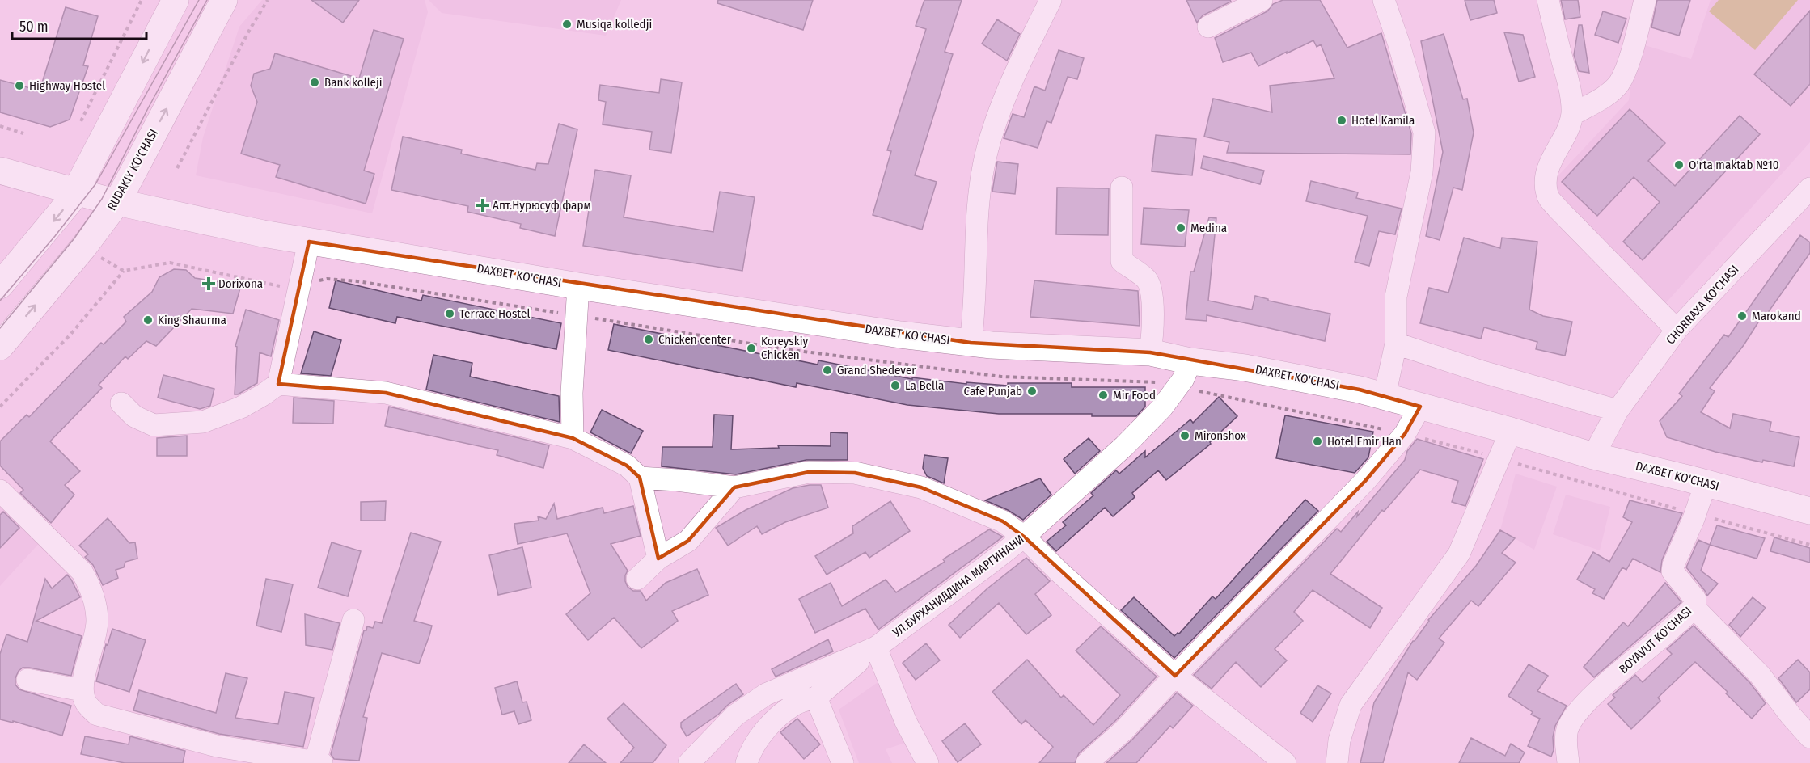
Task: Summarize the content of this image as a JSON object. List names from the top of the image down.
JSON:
{
  "streets": {
    "main road": ["RUDAKIY KO'CHASI", "DAXBET KO'CHASI"],
    "street": ["CHORRAXA KO'CHASI", "УЛ.БУРХАНИДДИНА МАРГИНАНИ", "BOYAVUT KO'CHASI"]
  },
  "crossings": [
    ["RUDAKIY KO'CHASI", "DAXBET KO'CHASI"],
    ["DAXBET KO'CHASI", "CHORRAXA KO'CHASI"],
    ["DAXBET KO'CHASI", "УЛ.БУРХАНИДДИНА МАРГИНАНИ"],
    ["DAXBET KO'CHASI", "BOYAVUT KO'CHASI"]
  ],
  "places": {
    "other": [
      "Musiqa kolledji",
      "Bank kolleji",
      "Highway Hostel",
      "Hotel Kamila",
      "O'rta maktab №10",
      "Medina",
      "Terrace Hostel",
      "Marokand",
      "King Shaurma",
      "Chicken center",
      "Koreyskiy Chicken",
      "Grand Shedever",
      "La Bella",
      "Cafe Punjab",
      "Mir Food",
      "Mironshox",
      "Hotel Emir Han"
    ],
    "health": ["Апт.Нурюсуф фарм", "Dorixona"]
  },
  "scale_bar": "50 m"
}
